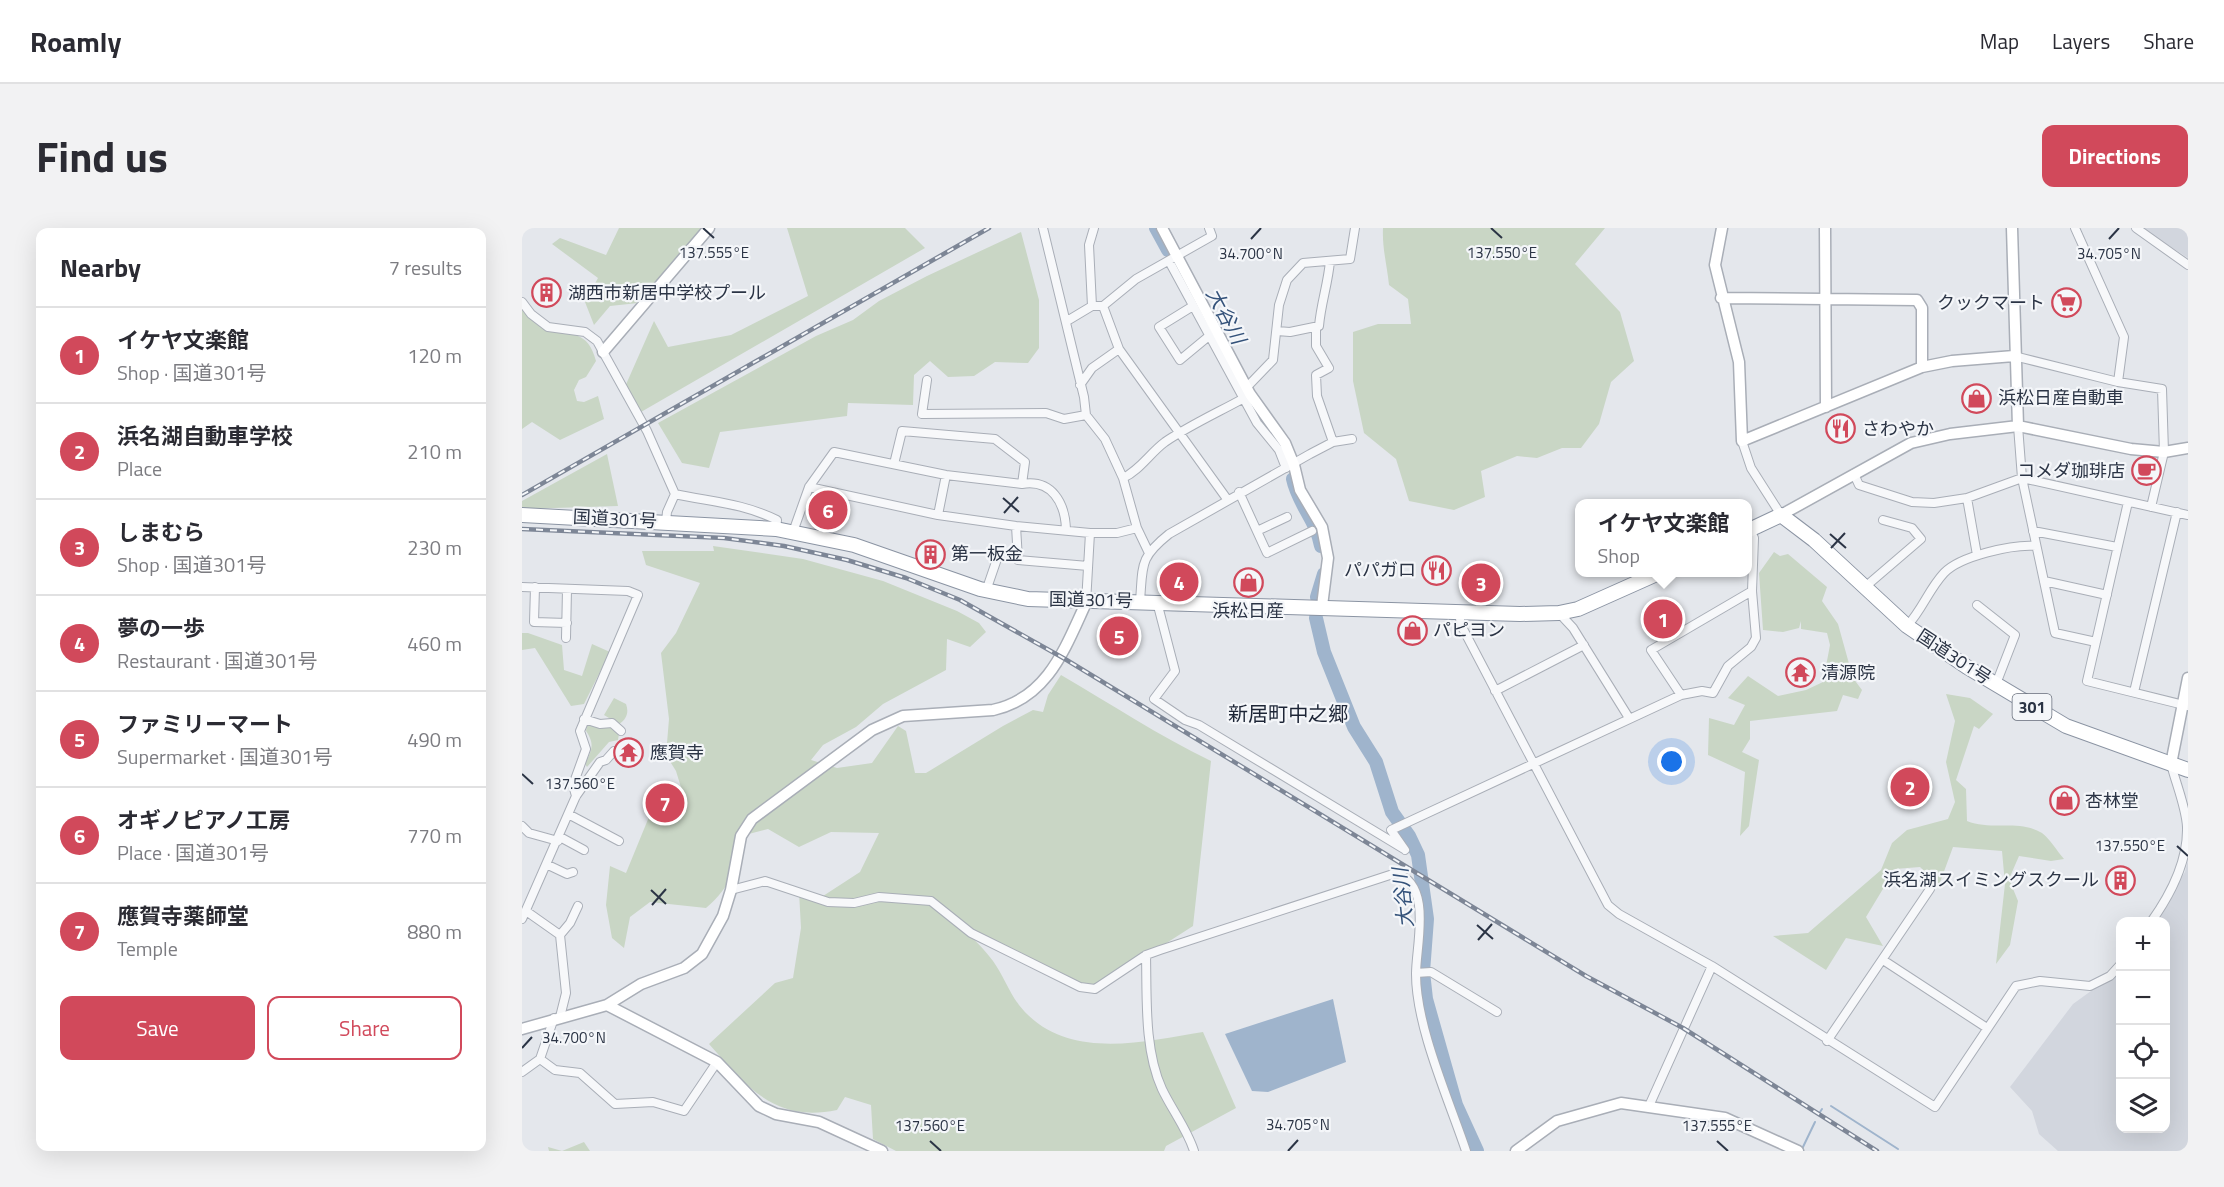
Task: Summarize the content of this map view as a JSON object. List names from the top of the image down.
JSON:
{
  "streets": {
    "highway": ["国道301号", "301"]
  },
  "districts": ["新居町中之郷"],
  "water": ["大谷川"],
  "places": {
    "building": ["湖西市新居中学校プール", "第一板金", "浜名湖スイミングスクール"],
    "supermarket": ["クックマート"],
    "shop": [
      "浜松日産自動車",
      "浜松日産",
      "パピヨン",
      "杏林堂"
    ],
    "restaurant": ["さわやか", "パパガロ"],
    "cafe": ["コメダ珈琲店"],
    "temple": ["清源院", "應賀寺"]
  },
  "page": {
    "header": "Roamly",
    "nav": ["Map", "Layers", "Share"],
    "title": "Find us",
    "buttons": [
      "Directions",
      ["Save", "Share"]
    ],
    "heading": ["Nearby", "7 results"],
    "list": [
      {
        "mark": "1",
        "name": "イケヤ文楽館",
        "note": "Shop · 国道301号",
        "value": "120 m"
      },
      {
        "mark": "2",
        "name": "浜名湖自動車学校",
        "note": "Place",
        "value": "210 m"
      },
      {
        "mark": "3",
        "name": "しまむら",
        "note": "Shop · 国道301号",
        "value": "230 m"
      },
      {
        "mark": "4",
        "name": "夢の一歩",
        "note": "Restaurant · 国道301号",
        "value": "460 m"
      },
      {
        "mark": "5",
        "name": "ファミリーマート",
        "note": "Supermarket · 国道301号",
        "value": "490 m"
      },
      {
        "mark": "6",
        "name": "オギノピアノ工房",
        "note": "Place · 国道301号",
        "value": "770 m"
      },
      {
        "mark": "7",
        "name": "應賀寺薬師堂",
        "note": "Temple",
        "value": "880 m"
      }
    ],
    "pins": [
      "6",
      "4",
      "3",
      "1",
      "5",
      "2",
      "7"
    ],
    "popup": ["イケヤ文楽館", "Shop"],
    "map_buttons": ["+", "−"]
  },
  "coordinates": [
    "137.550°E",
    "137.555°E",
    "34.700°N",
    "34.705°N",
    "137.560°E"
  ]
}
